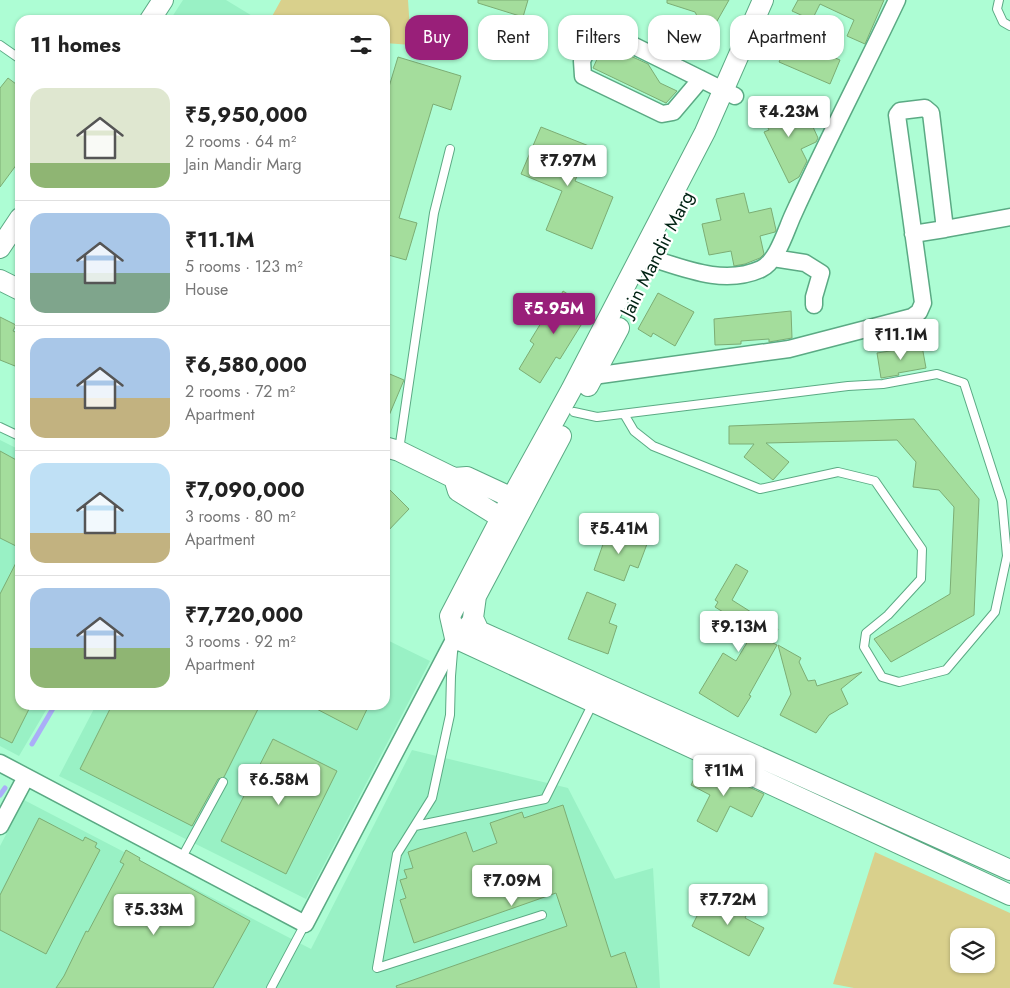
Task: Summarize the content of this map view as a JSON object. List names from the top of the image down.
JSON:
{
  "streets": {
    "street": ["Jain Mandir Marg"]
  },
  "page": {
    "chip": [
      "Buy",
      "Rent",
      "Filters",
      "New",
      "Apartment"
    ],
    "heading": "11 homes",
    "list": [
      {
        "name": "₹5,950,000",
        "note": "2 rooms · 64 m² · Jain Mandir Marg"
      },
      {
        "name": "₹11.1M",
        "note": "5 rooms · 123 m² · House"
      },
      {
        "name": "₹6,580,000",
        "note": "2 rooms · 72 m² · Apartment"
      },
      {
        "name": "₹7,090,000",
        "note": "3 rooms · 80 m² · Apartment"
      },
      {
        "name": "₹7,720,000",
        "note": "3 rooms · 92 m² · Apartment"
      }
    ],
    "price": [
      "₹4.23M",
      "₹7.97M",
      "₹5.95M",
      "₹11.1M",
      "₹5.41M",
      "₹9.13M",
      "₹11M",
      "₹6.58M",
      "₹7.09M",
      "₹7.72M",
      "₹5.33M"
    ]
  }
}
